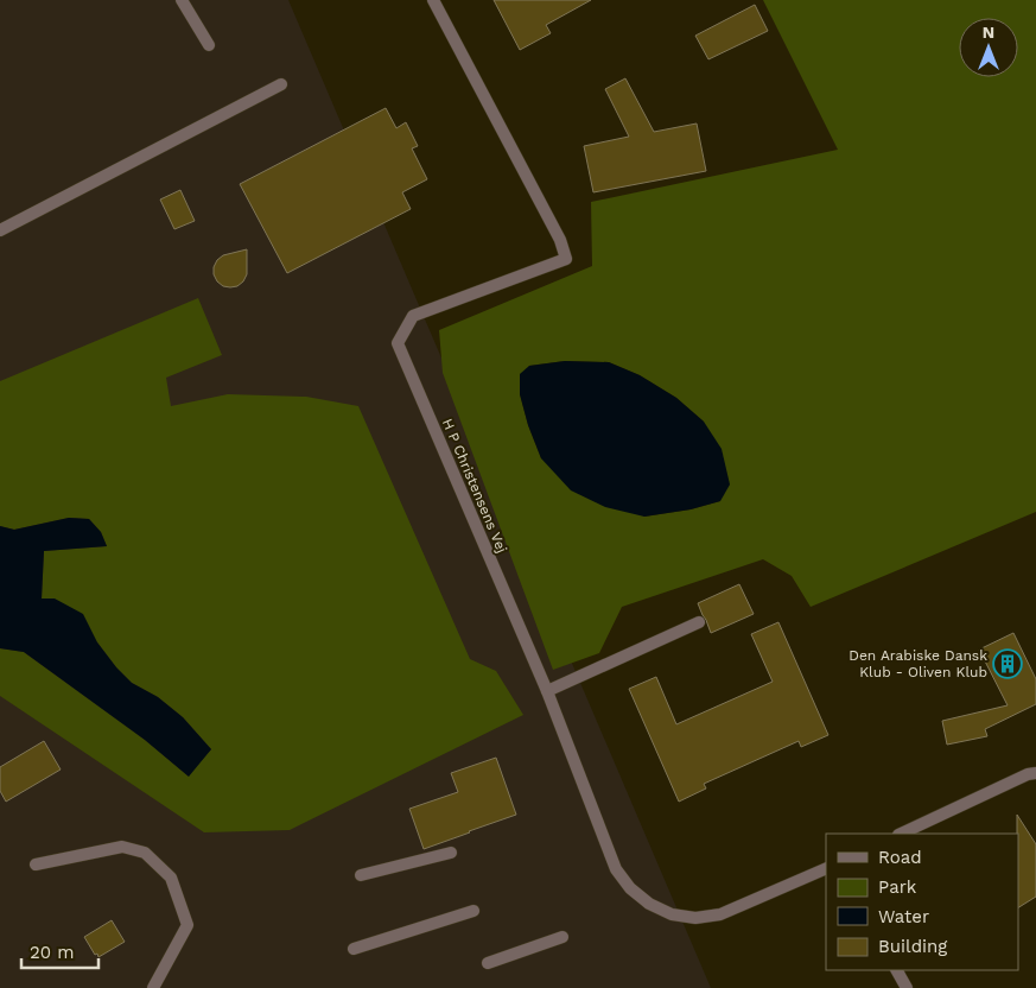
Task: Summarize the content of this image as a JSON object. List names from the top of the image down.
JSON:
{
  "streets": {
    "street": ["H P Christensens Vej"]
  },
  "places": {
    "building": ["Den Arabiske Dansk Klub - Oliven Klub"]
  },
  "legend": [
    "Road",
    "Park",
    "Water",
    "Building"
  ],
  "scale_bar": "20 m",
  "north": "top"
}
